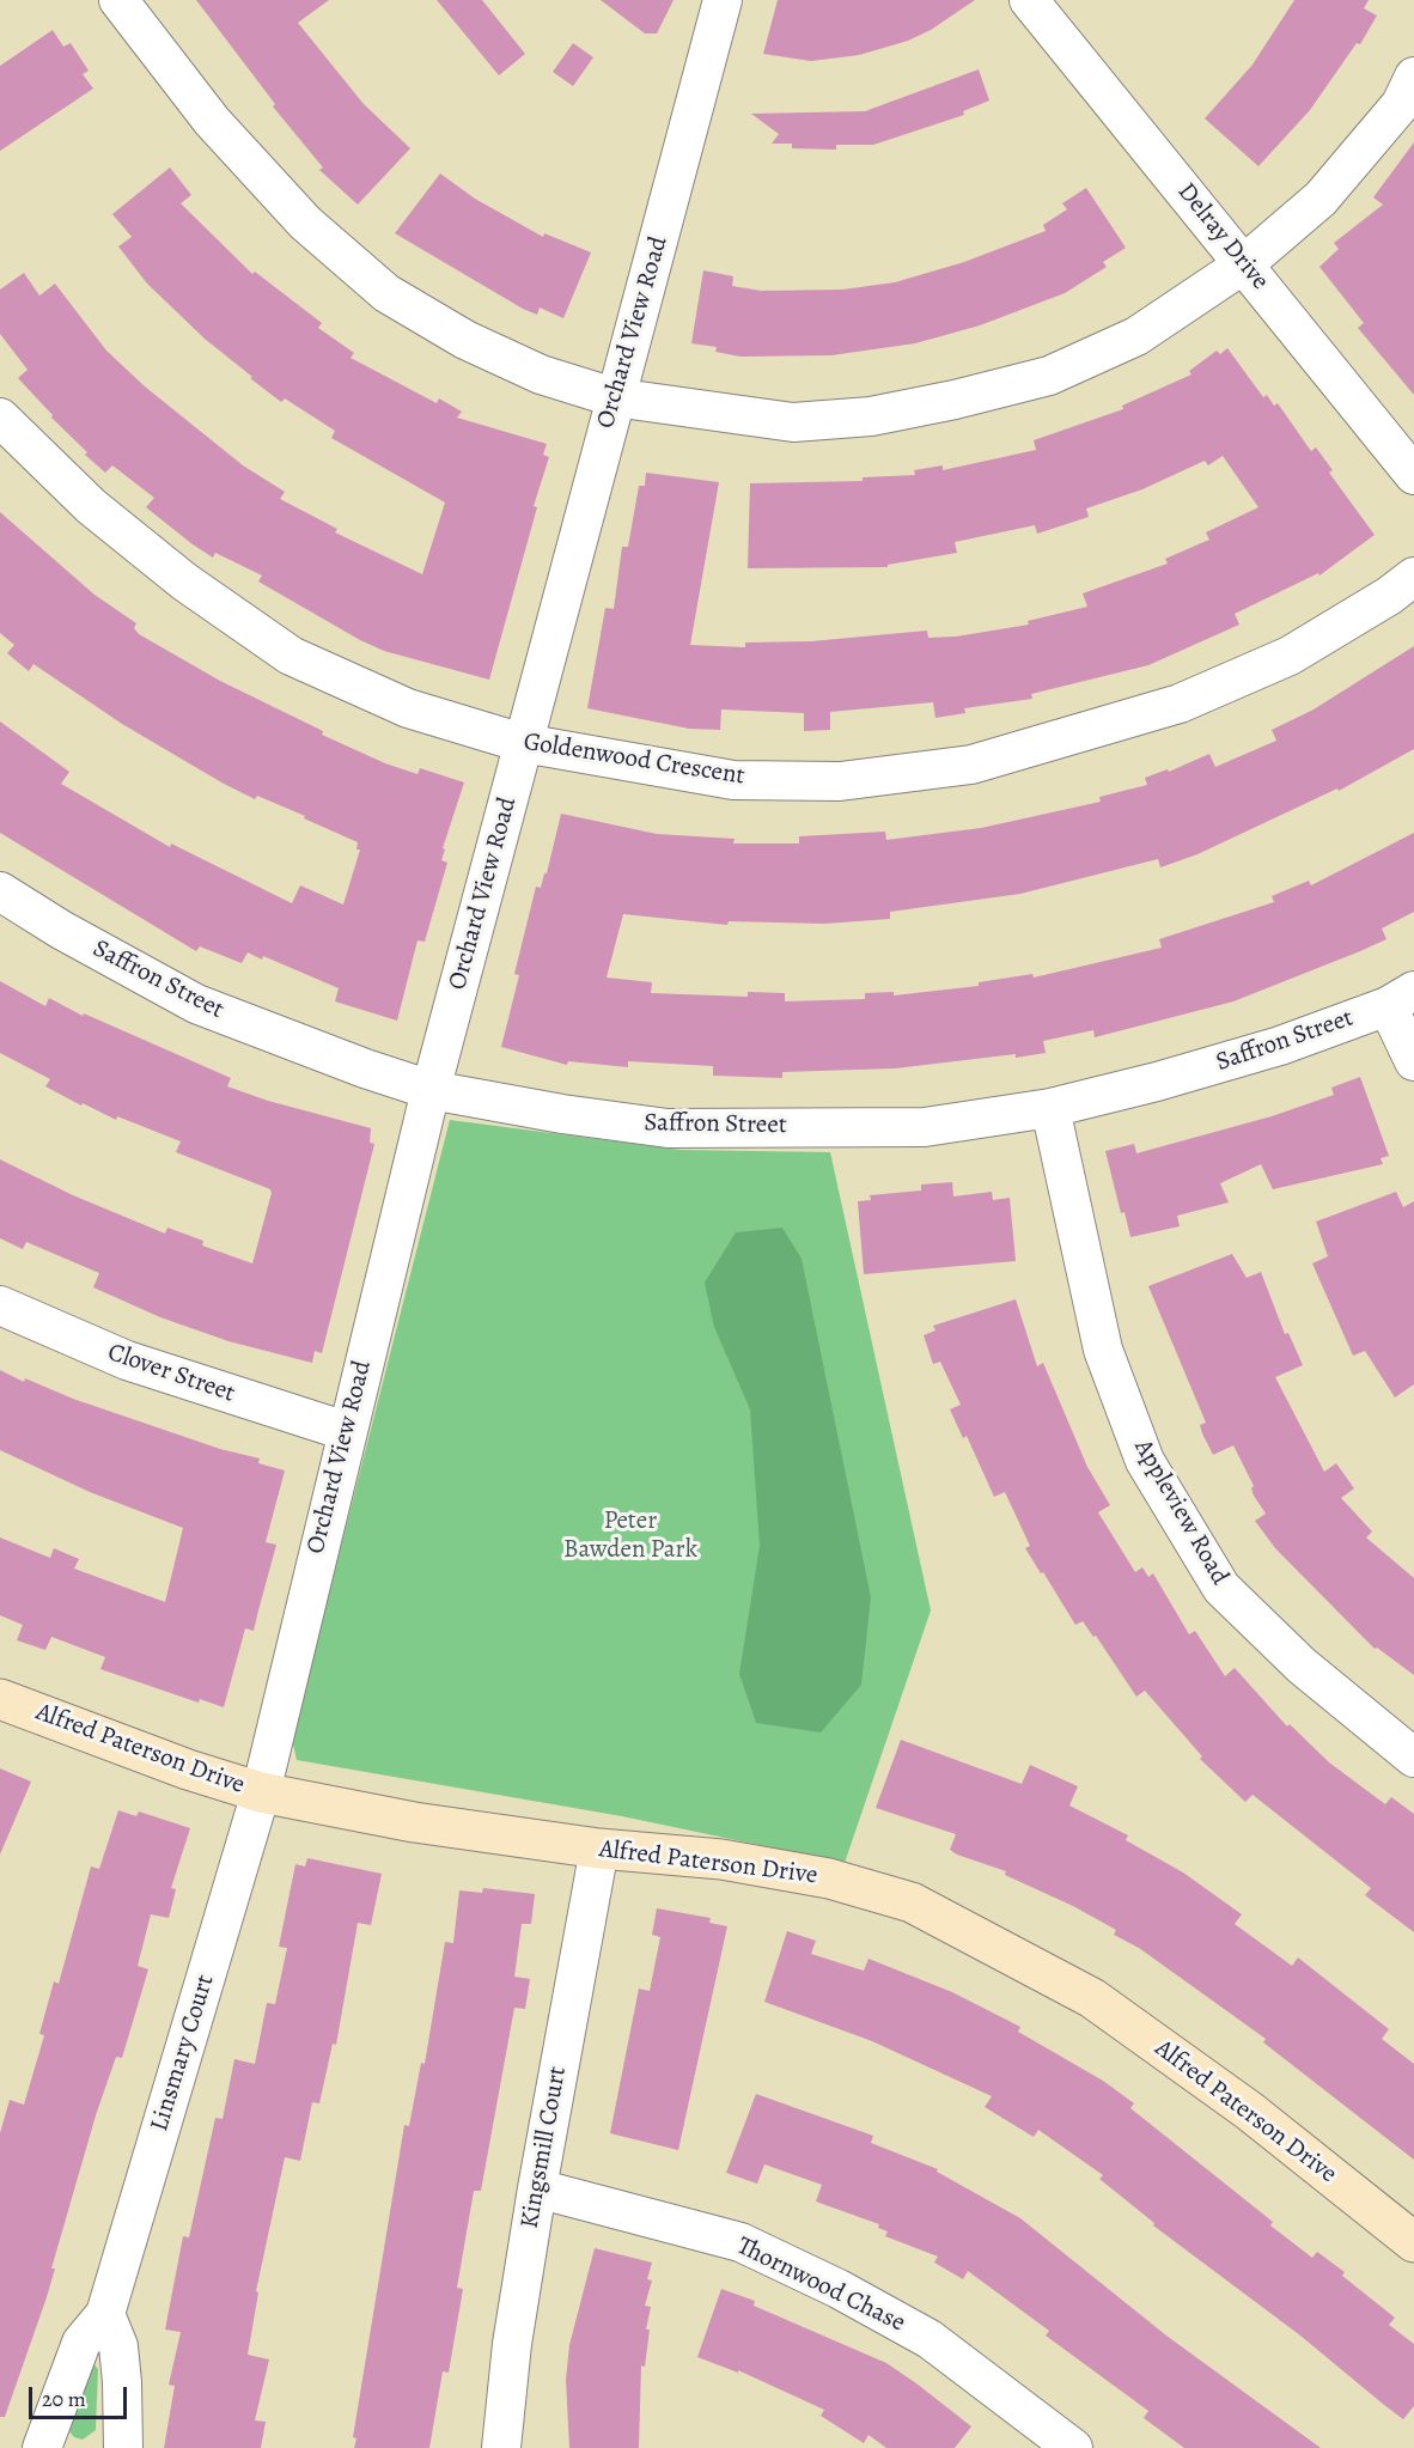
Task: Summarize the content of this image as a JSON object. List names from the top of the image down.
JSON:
{
  "streets": {
    "street": [
      "Delray Drive",
      "Orchard View Road",
      "Goldenwood Crescent",
      "Saffron Street",
      "Clover Street",
      "Appleview Road",
      "Alfred Paterson Drive",
      "Linsmary Court",
      "Kingsmill Court",
      "Thornwood Chase"
    ]
  },
  "crossings": [
    ["Orchard View Road", "Goldenwood Crescent"],
    ["Orchard View Road", "Saffron Street"],
    ["Orchard View Road", "Clover Street"],
    ["Orchard View Road", "Alfred Paterson Drive"],
    ["Orchard View Road", "Linsmary Court"],
    ["Saffron Street", "Appleview Road"],
    ["Alfred Paterson Drive", "Linsmary Court"],
    ["Alfred Paterson Drive", "Kingsmill Court"],
    ["Kingsmill Court", "Thornwood Chase"]
  ],
  "parks": ["Peter Bawden Park"],
  "scale_bar": "20 m"
}
